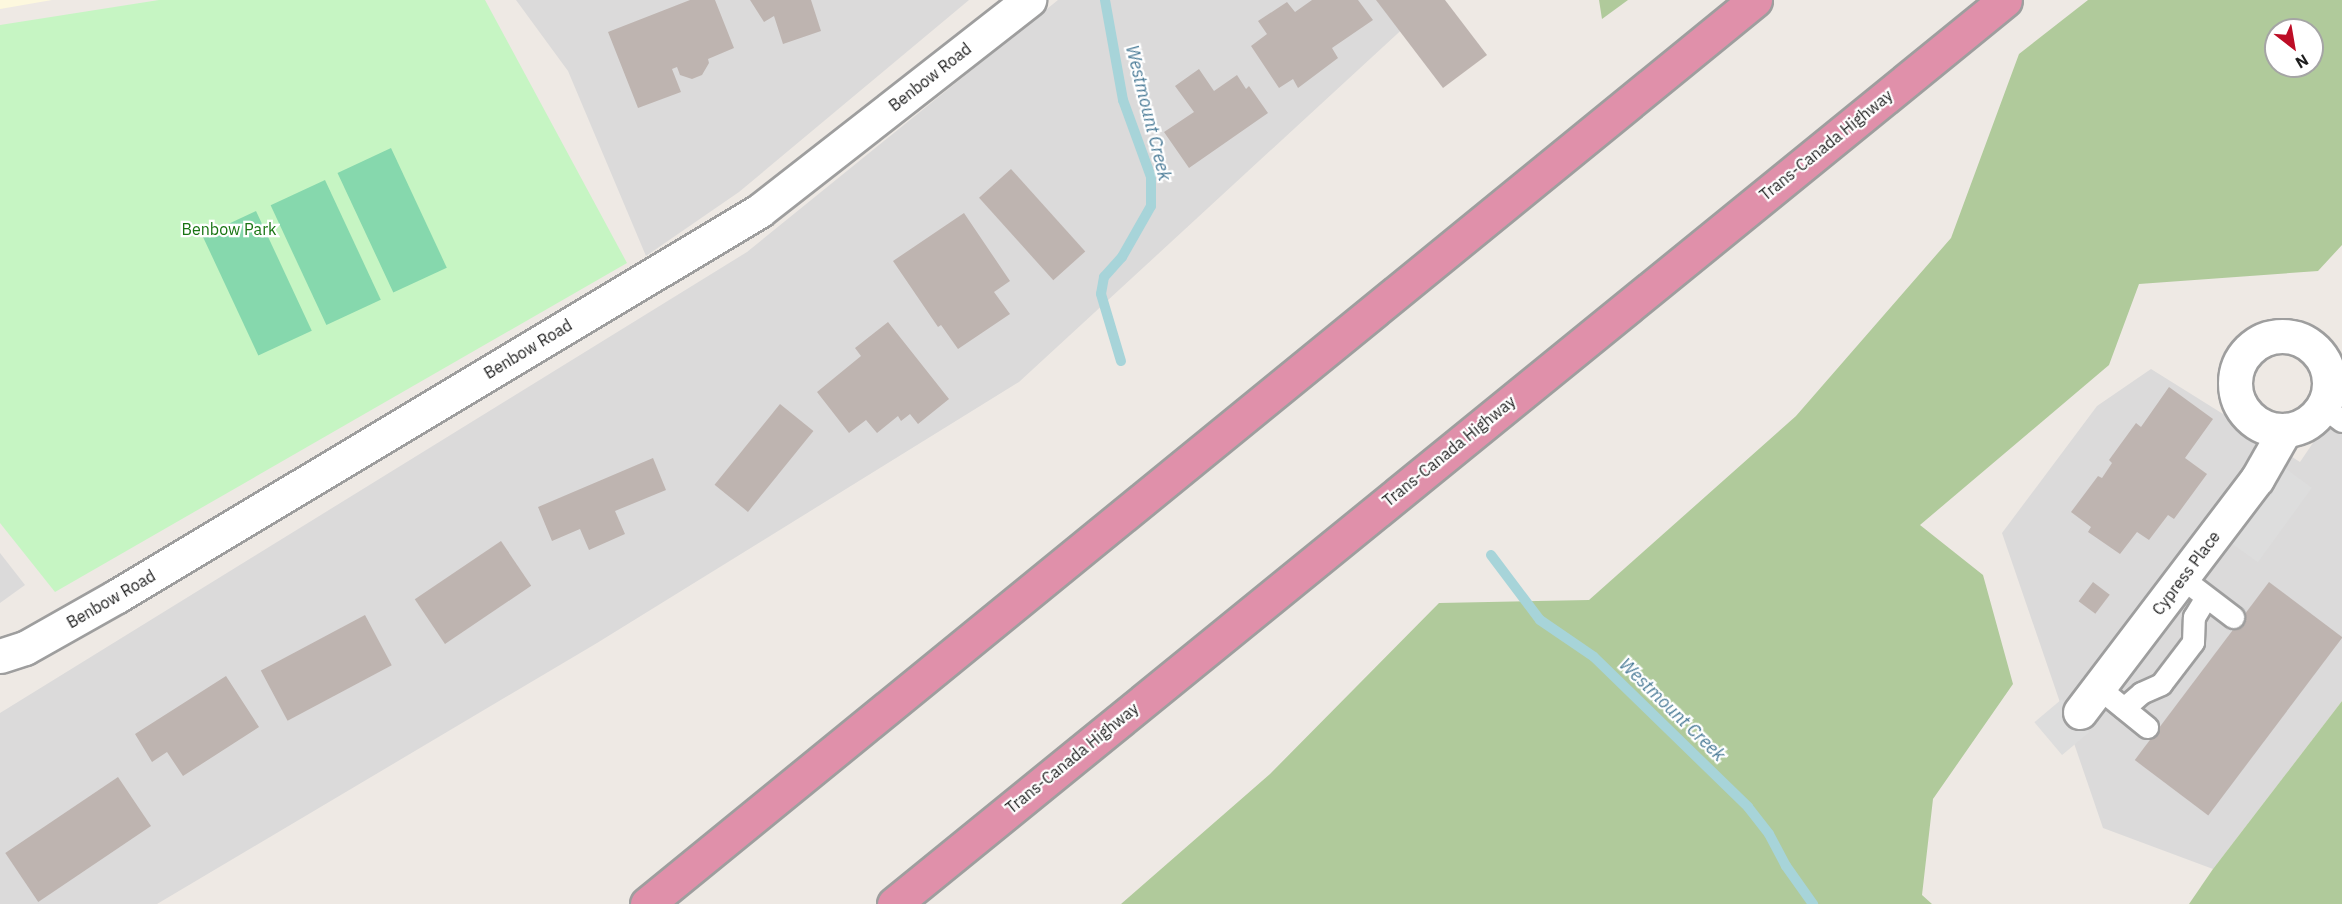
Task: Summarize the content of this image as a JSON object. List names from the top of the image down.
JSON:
{
  "streets": {
    "highway": ["Trans-Canada Highway"],
    "street": ["Benbow Road", "Cypress Place"]
  },
  "water": ["Westmount Creek"],
  "parks": ["Benbow Park"],
  "north": "bottom right"
}
